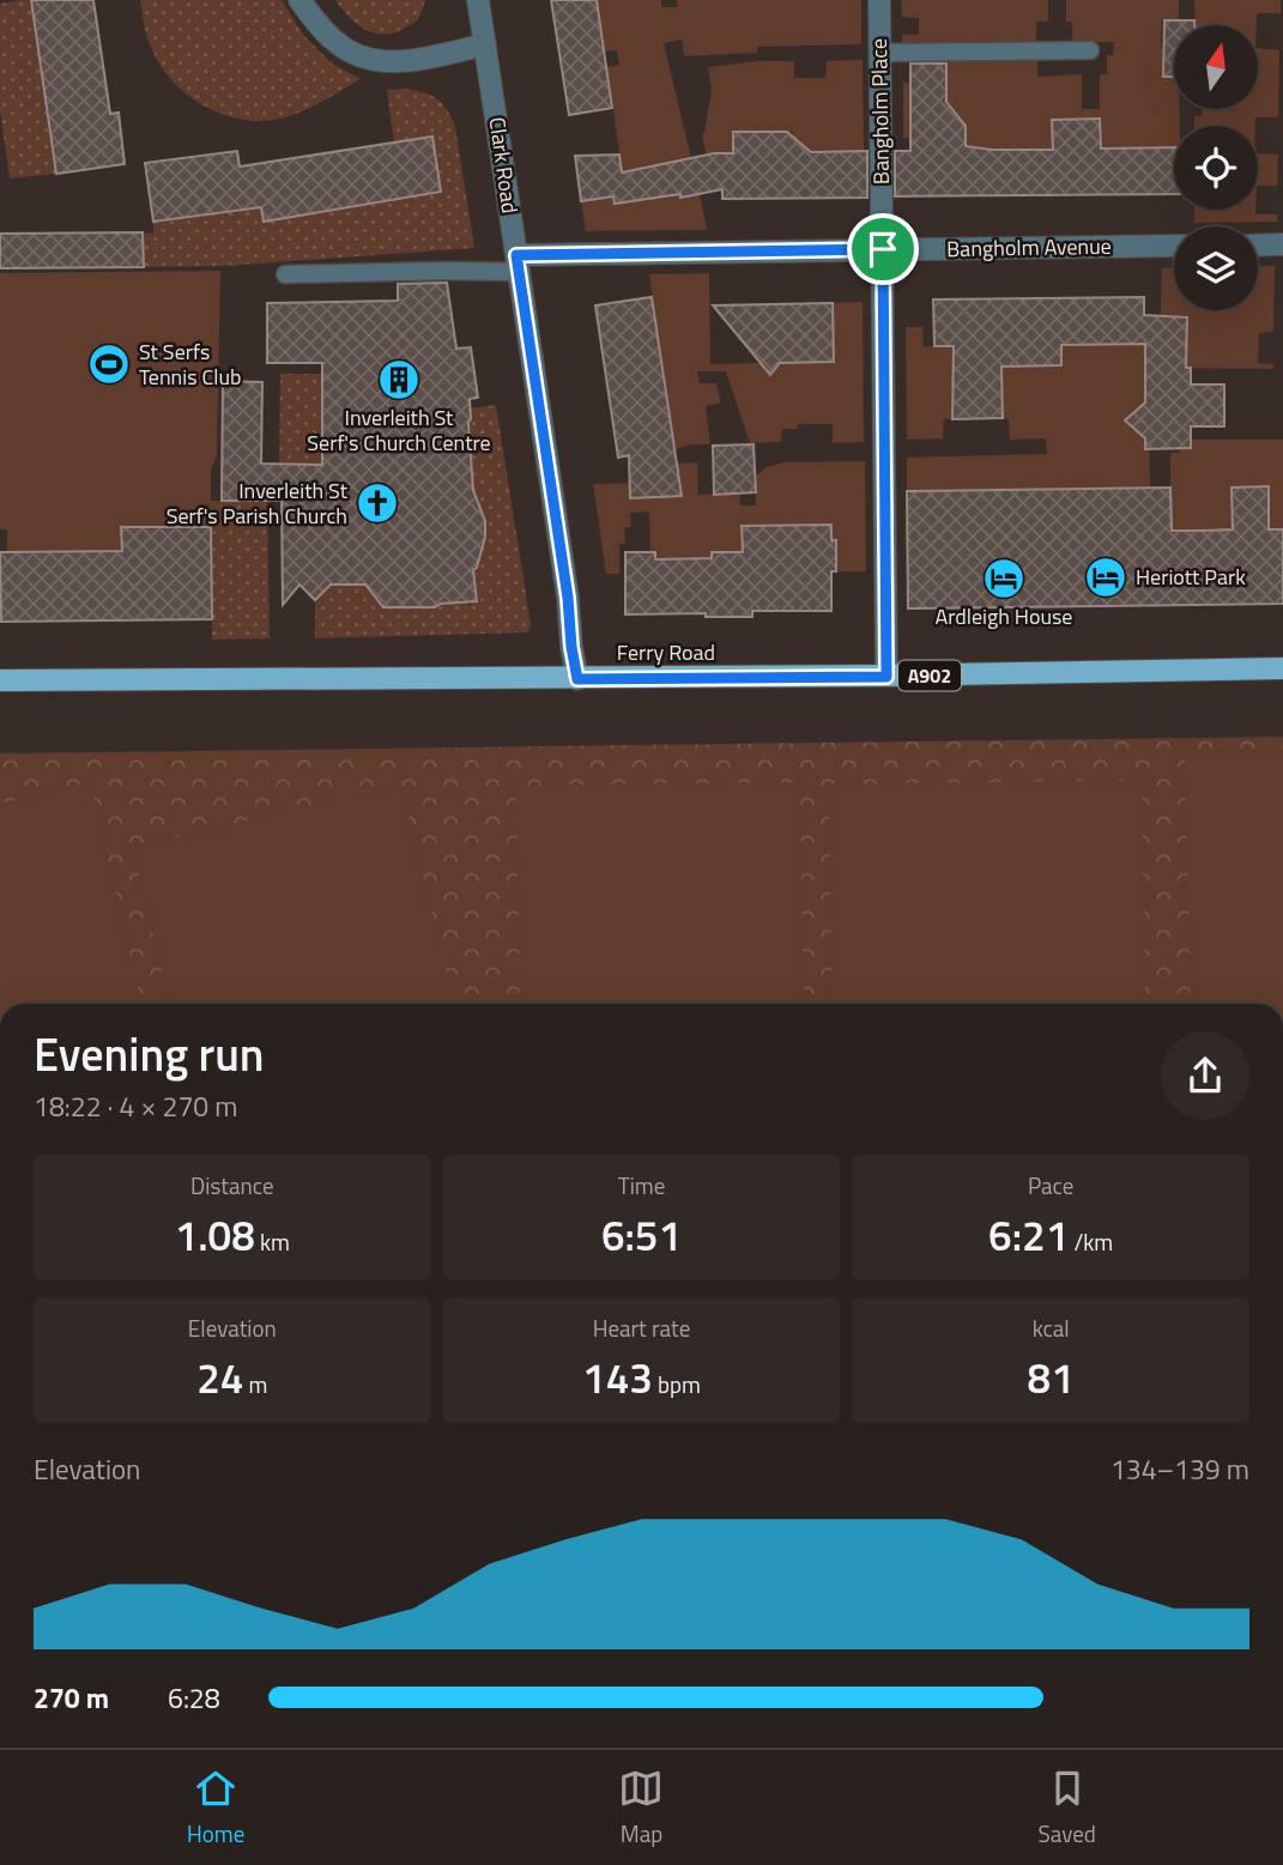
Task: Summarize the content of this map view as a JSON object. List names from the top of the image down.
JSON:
{
  "streets": {
    "main road": ["Ferry Road", "A902"],
    "street": ["Bangholm Place", "Clark Road", "Bangholm Avenue"]
  },
  "crossings": [
    ["Bangholm Place", "Bangholm Avenue"],
    ["Bangholm Place", "Ferry Road"],
    ["Clark Road", "Bangholm Avenue"],
    ["Clark Road", "Ferry Road"]
  ],
  "places": {
    "sports": ["St Serfs Tennis Club"],
    "building": ["Inverleith St Serf's Church Centre"],
    "church": ["Inverleith St Serf's Parish Church"],
    "hotel": ["Heriott Park", "Ardleigh House"]
  },
  "north": "top",
  "page": {
    "heading": ["Evening run", "18:22 · 4 × 270 m"],
    "stats": [
      ["Distance", "1.08 km"],
      ["Time", "6:51"],
      ["Pace", "6:21 /km"],
      ["Elevation", "24 m"],
      ["Heart rate", "143 bpm"],
      ["kcal", "81"]
    ],
    "chart": ["Elevation", "134–139 m"],
    "list": [
      {
        "name": "270 m",
        "note": "6:28"
      }
    ],
    "tabs": ["Home", "Map", "Saved"]
  }
}
